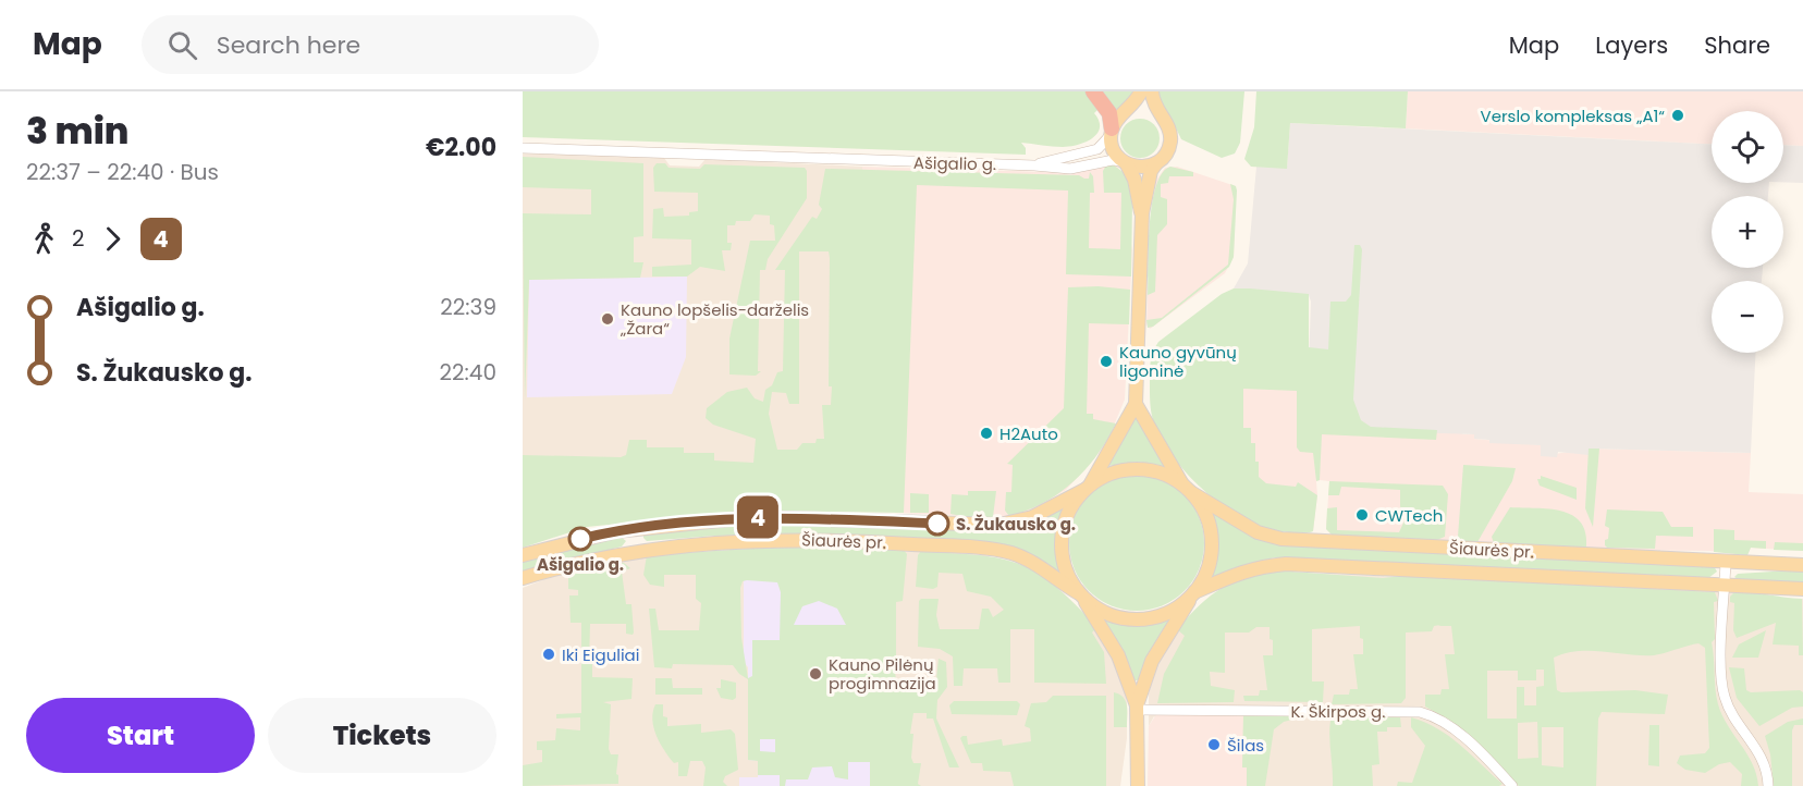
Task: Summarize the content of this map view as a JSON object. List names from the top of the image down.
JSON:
{
  "streets": {
    "main road": ["Šiaurės pr."],
    "street": ["Ašigalio g.", "K. Škirpos g."]
  },
  "places": [
    "Verslo kompleksas „A1“",
    "Kauno lopšelis-darželis „Žara“",
    "Kauno gyvūnų ligoninė",
    "H2Auto",
    "CWTech",
    "S. Žukausko g.",
    "Ašigalio g.",
    "Iki Eiguliai",
    "Kauno Pilėnų progimnazija",
    "Šilas"
  ],
  "lines": ["bus line 4"],
  "page": {
    "header": "Map",
    "search": "Search here",
    "nav": ["Map", "Layers", "Share"],
    "heading": ["3 min", "22:37 – 22:40 · Bus", "€2.00"],
    "on_map": "4",
    "map_buttons": ["+", "−"],
    "legs": ["2", "4"],
    "list": [
      {
        "name": "Ašigalio g.",
        "value": "22:39"
      },
      {
        "name": "S. Žukausko g.",
        "value": "22:40"
      }
    ],
    "buttons": ["Start", "Tickets"]
  }
}
